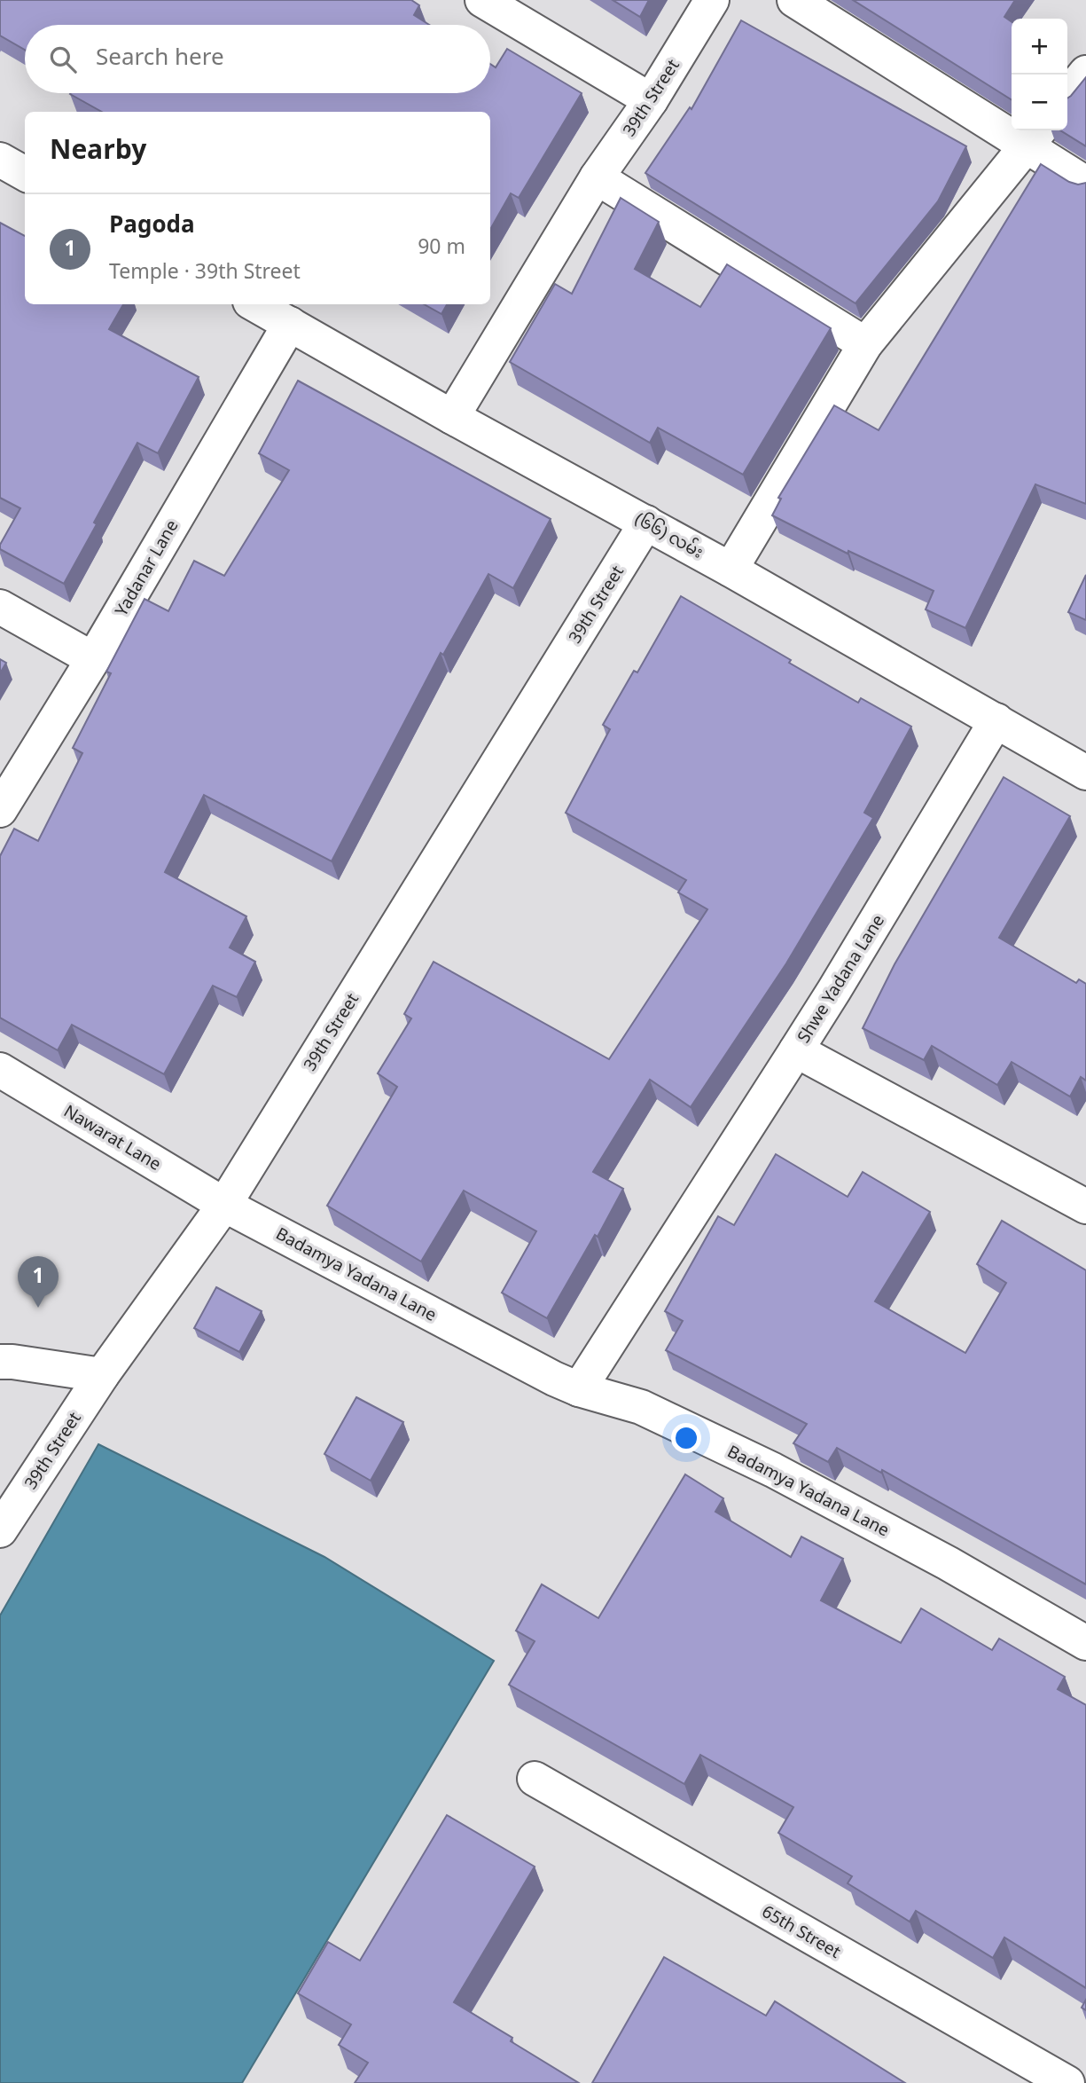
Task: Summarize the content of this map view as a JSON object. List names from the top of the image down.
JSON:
{
  "streets": {
    "street": [
      "39th Street",
      "(၆၆) လမ်း",
      "Yadanar Lane",
      "Shwe Yadana Lane",
      "Nawarat Lane",
      "Badamya Yadana Lane",
      "65th Street"
    ]
  },
  "crossings": [
    ["39th Street", "(၆၆) လမ်း"],
    ["39th Street", "Nawarat Lane"],
    ["39th Street", "Badamya Yadana Lane"],
    ["(၆၆) လမ်း", "Yadanar Lane"],
    ["(၆၆) လမ်း", "Shwe Yadana Lane"],
    ["Nawarat Lane", "Badamya Yadana Lane"]
  ],
  "page": {
    "map_buttons": ["+", "−"],
    "search": "Search here",
    "heading": "Nearby",
    "list": [
      {
        "mark": "1",
        "name": "Pagoda",
        "note": "Temple · 39th Street",
        "value": "90 m"
      }
    ],
    "pins": "1"
  }
}
